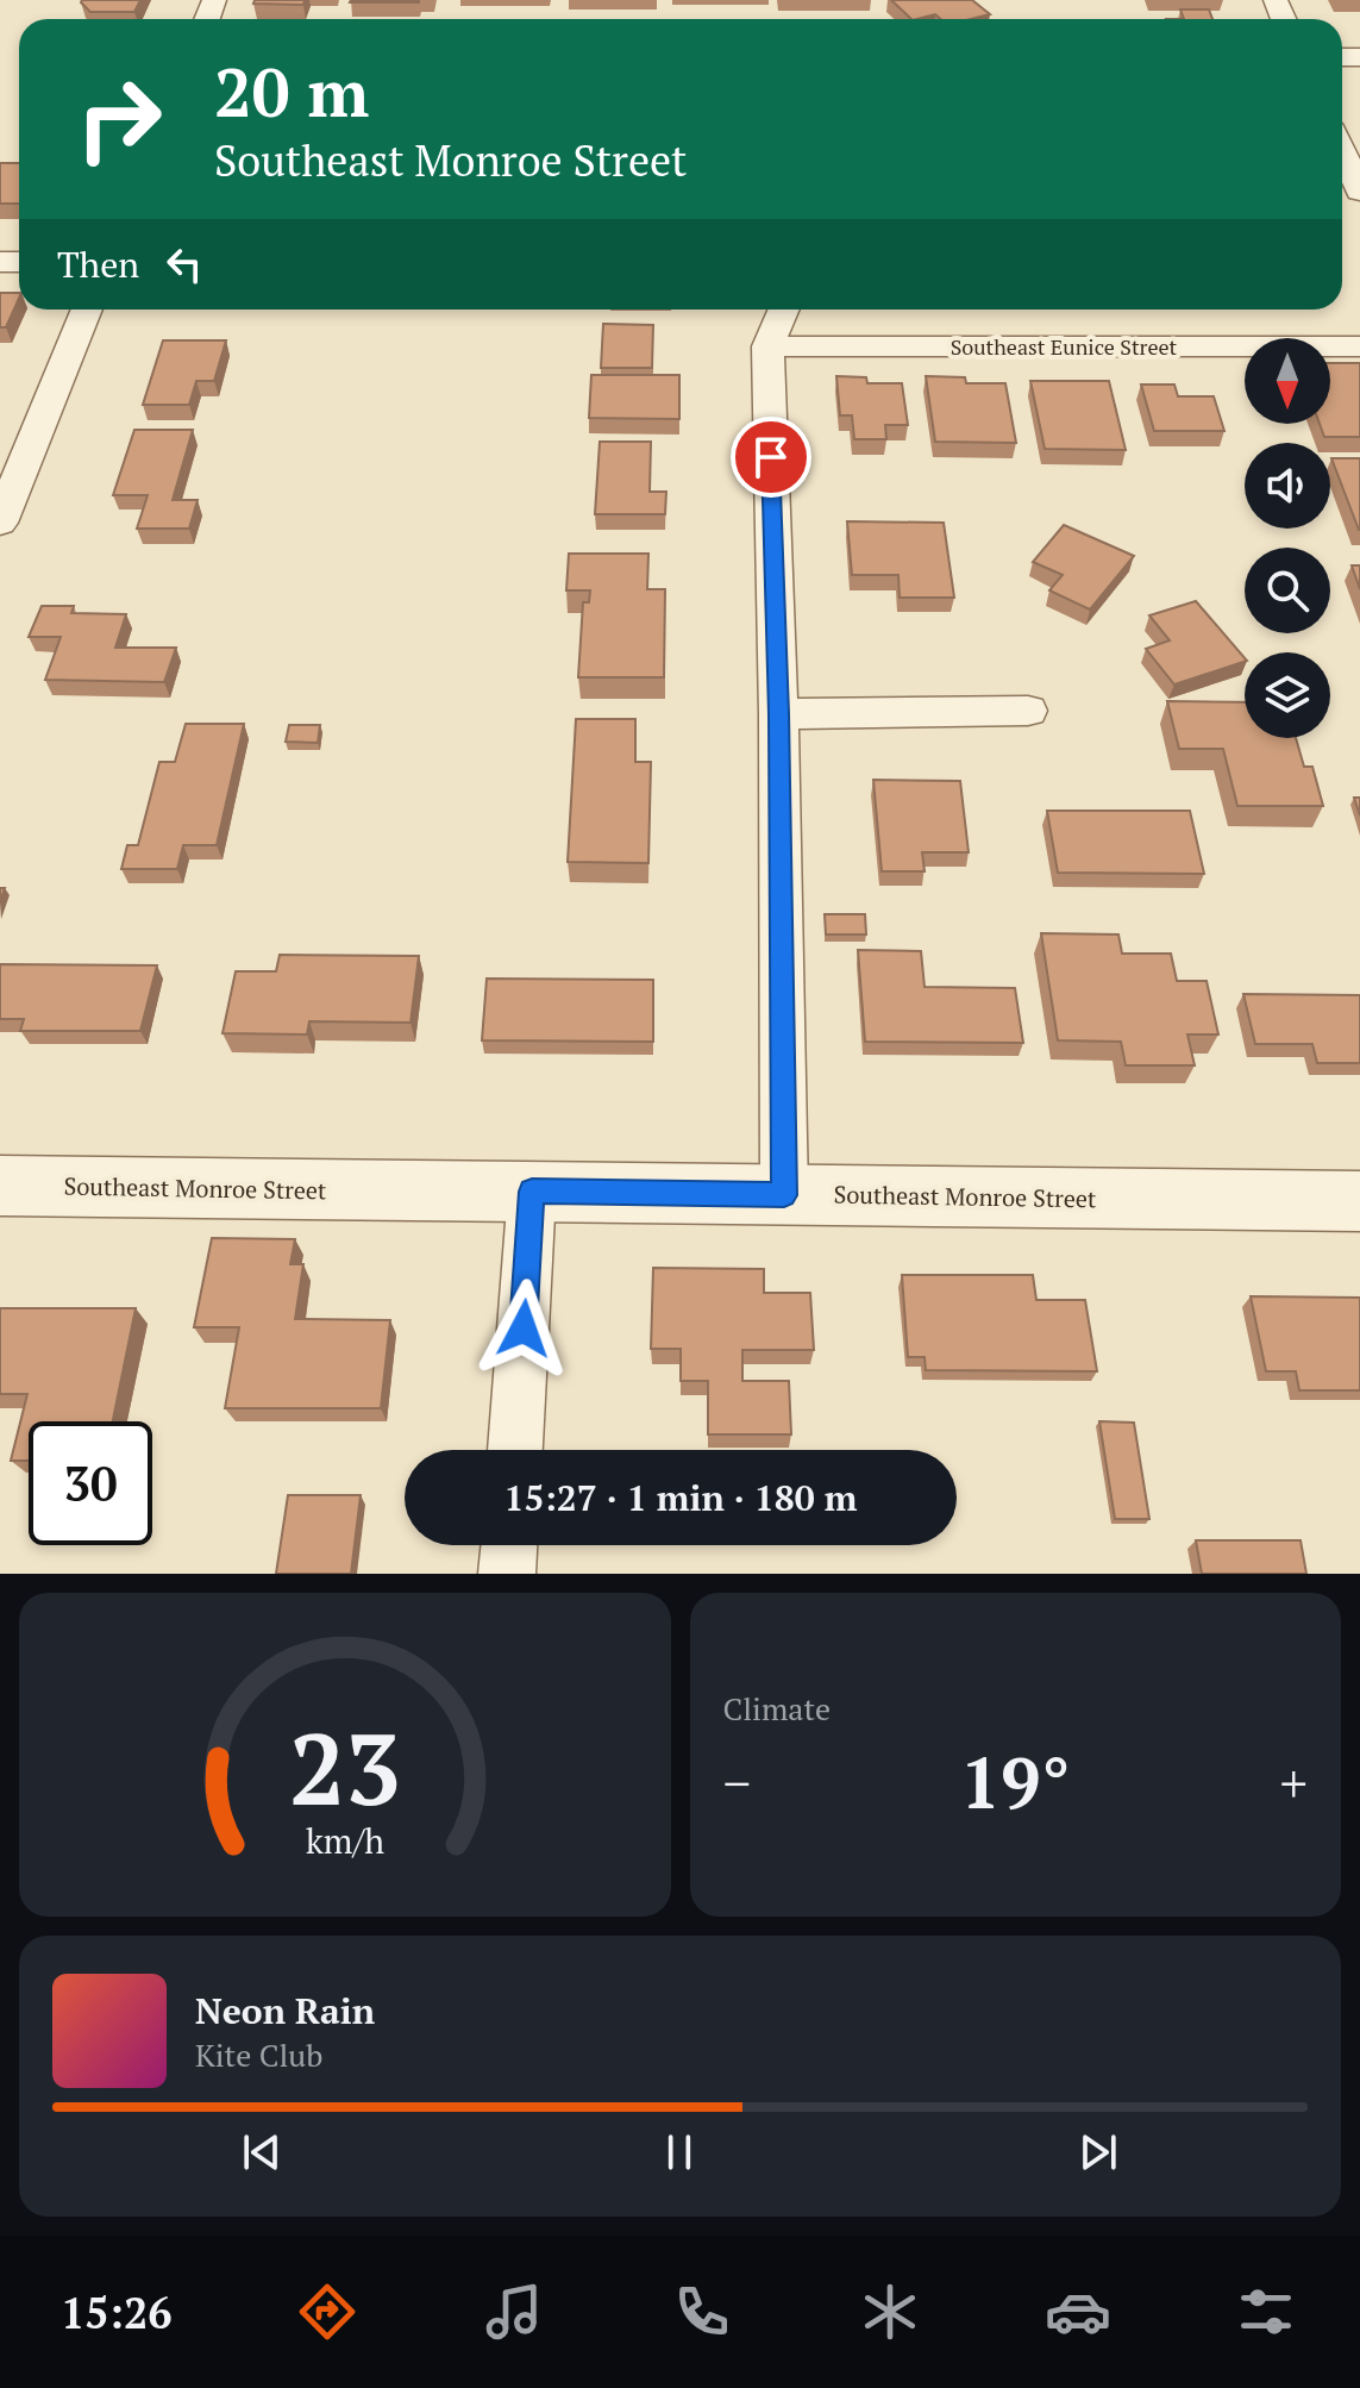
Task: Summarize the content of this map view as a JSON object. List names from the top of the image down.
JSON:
{
  "streets": {
    "street": ["Southeast Eunice Street", "Southeast Monroe Street"]
  },
  "north": "bottom",
  "page": {
    "turn": ["20 m", "Southeast Monroe Street"],
    "then": "Then",
    "limit": "30",
    "trip": "15:27 · 1 min · 180 m",
    "tile": "Climate",
    "heat": ["−", "19°", "+"],
    "song": ["Neon Rain", "Kite Club"],
    "tabs": "15:26",
    "gauge": ["23", "km/h"]
  }
}
